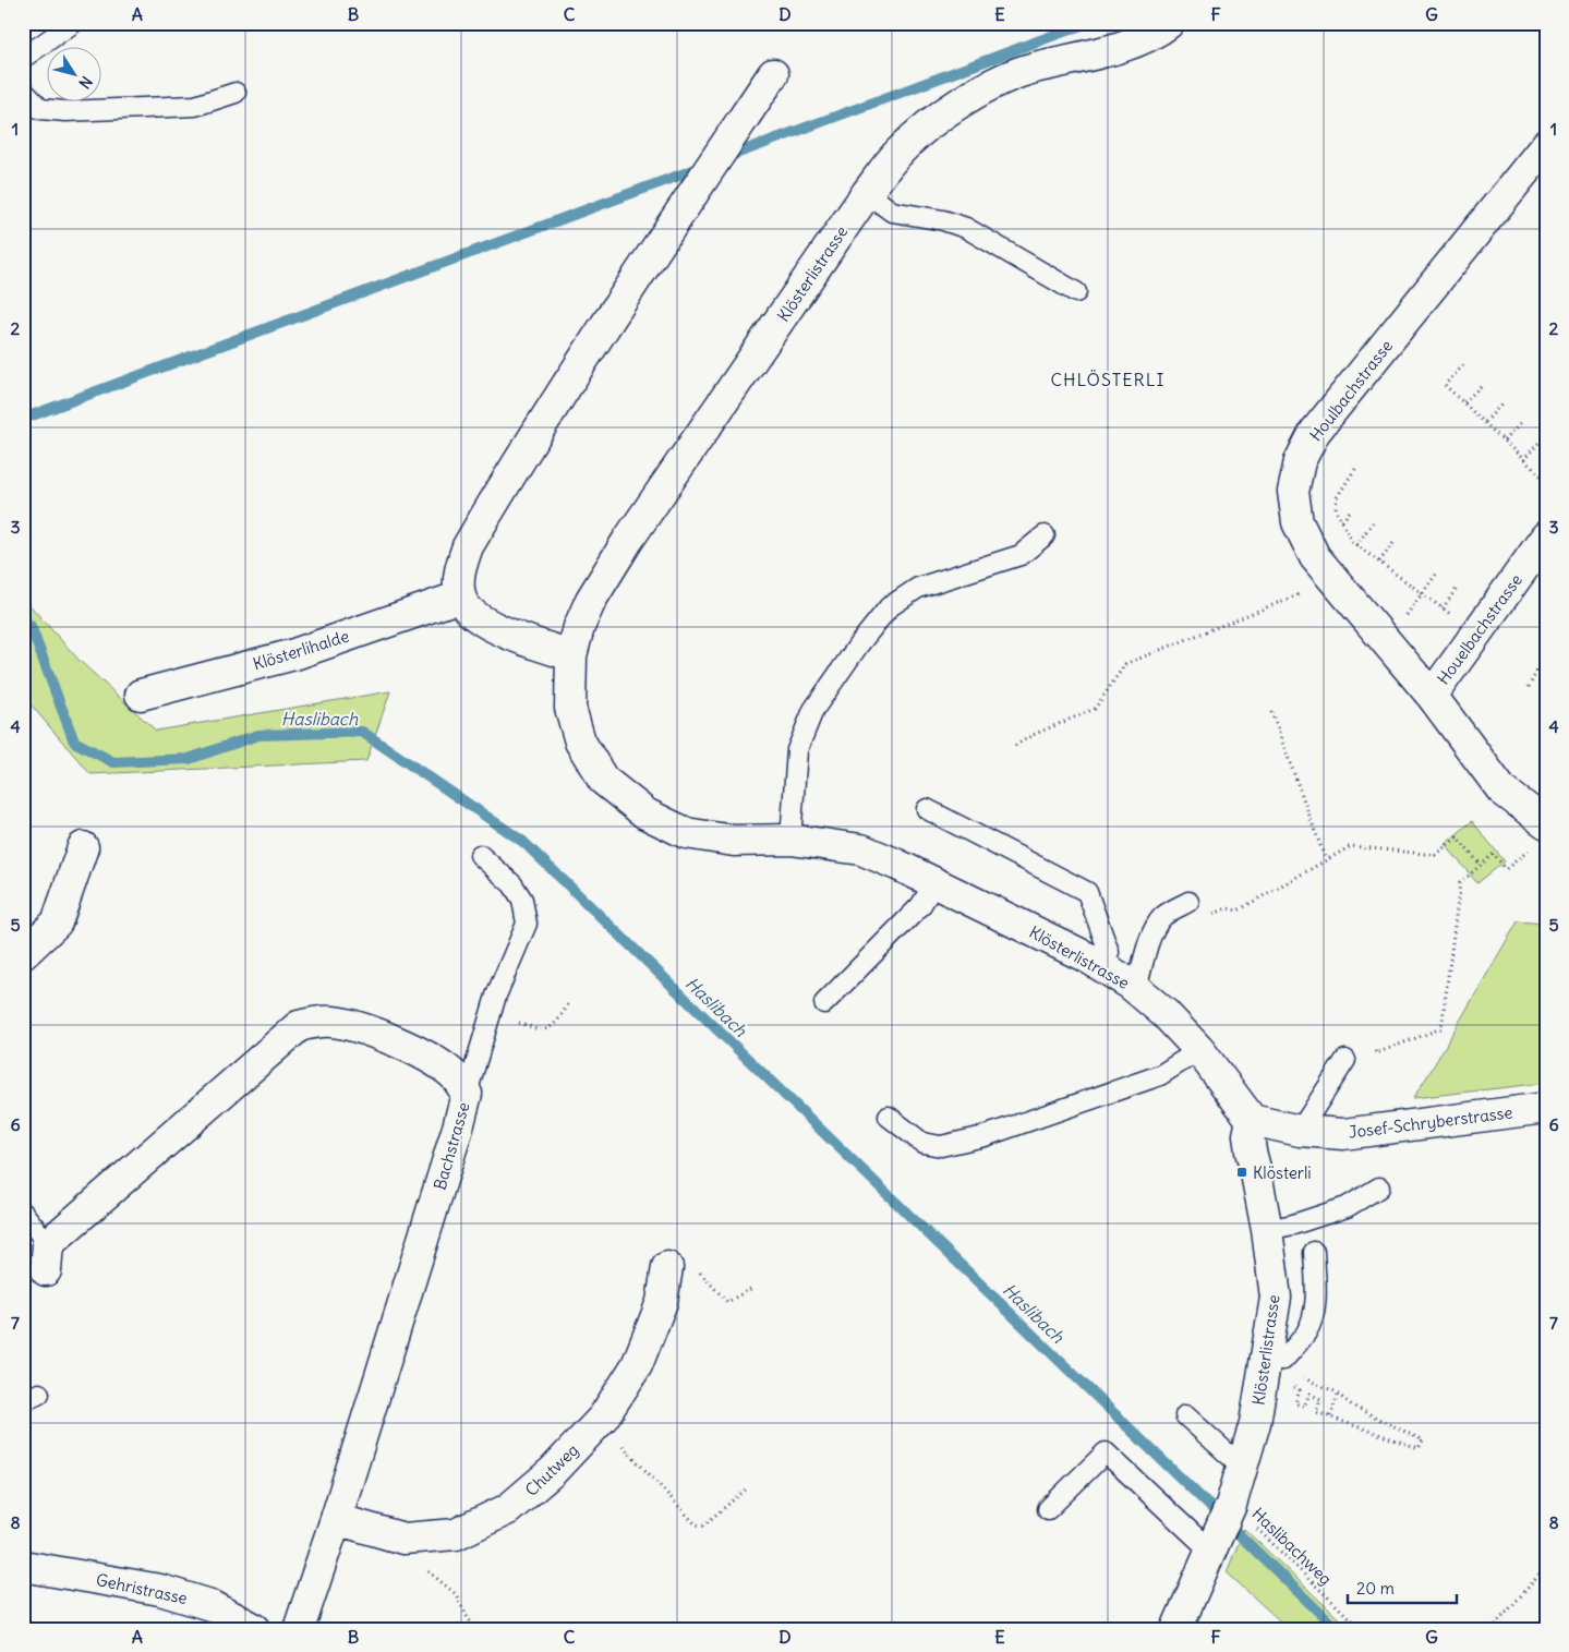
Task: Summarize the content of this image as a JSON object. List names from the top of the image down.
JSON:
{
  "streets": {
    "street": [
      "Klösterlistrasse",
      "Houlbachstrasse",
      "Houelbachstrasse",
      "Klösterlihalde",
      "Josef-Schryberstrasse",
      "Bachstrasse",
      "Chutweg",
      "Gehristrasse"
    ],
    "path": ["Haslibachweg"]
  },
  "crossings": [
    ["Klösterlistrasse", "Josef-Schryberstrasse"],
    ["Klösterlistrasse", "Haslibachweg"],
    ["Houlbachstrasse", "Houelbachstrasse"],
    ["Bachstrasse", "Chutweg"]
  ],
  "districts": ["CHLÖSTERLI"],
  "water": ["Haslibach"],
  "places": {
    "transit": ["Klösterli"]
  },
  "scale_bar": "20 m",
  "north": "bottom right",
  "grid": {
    "columns": [
      "A",
      "B",
      "C",
      "D",
      "E",
      "F",
      "G"
    ],
    "rows": [
      "1",
      "2",
      "3",
      "4",
      "5",
      "6",
      "7",
      "8"
    ]
  }
}
